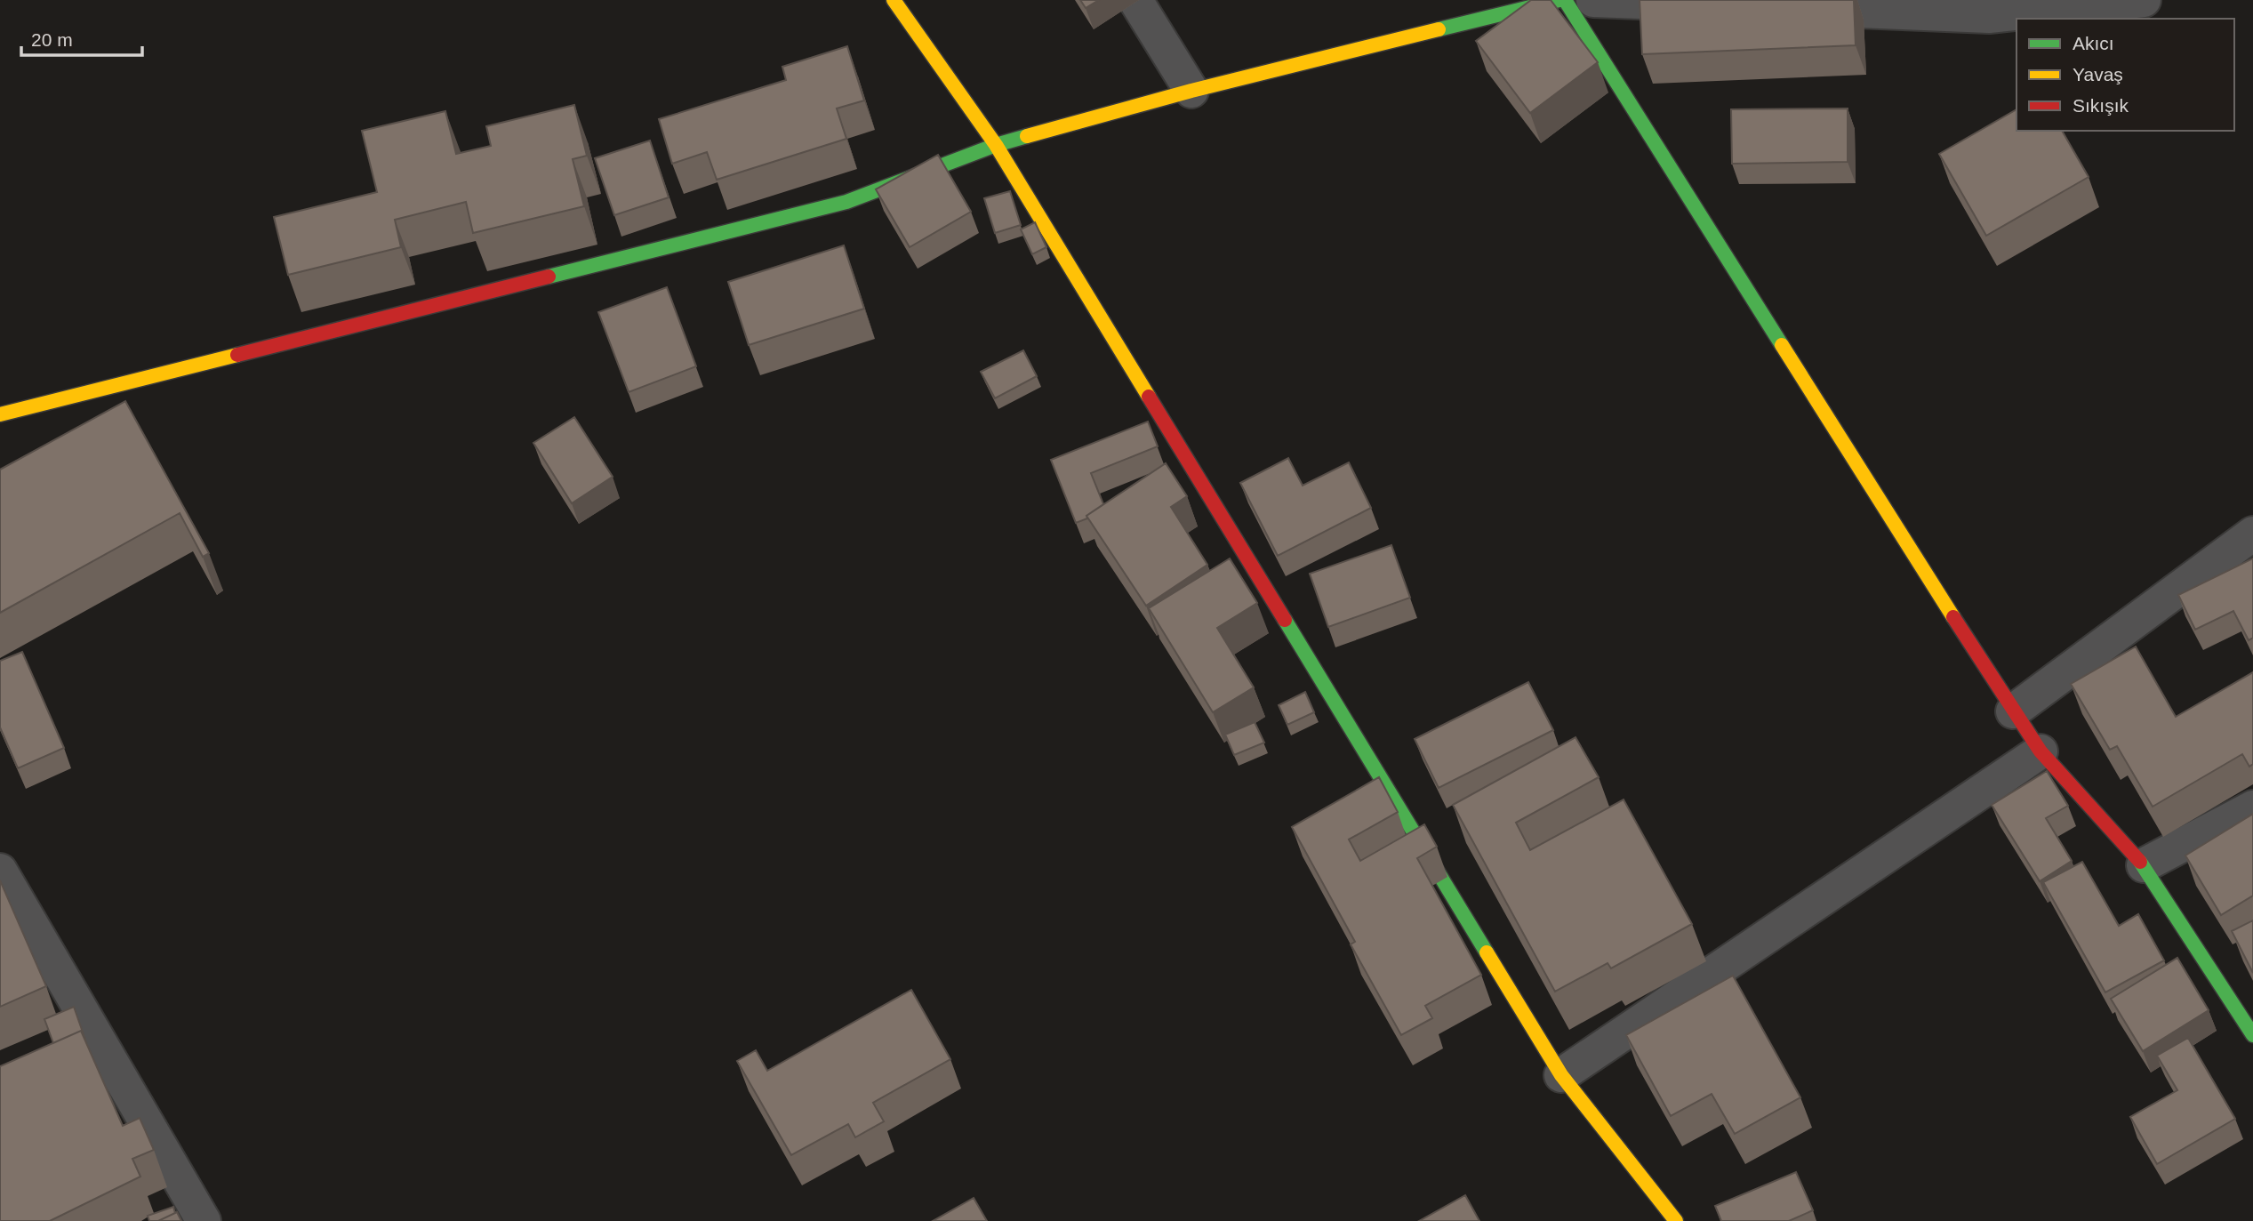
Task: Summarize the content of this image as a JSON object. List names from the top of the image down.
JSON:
{
  "legend": ["Akıcı", "Yavaş", "Sıkışık"],
  "scale_bar": "20 m"
}
